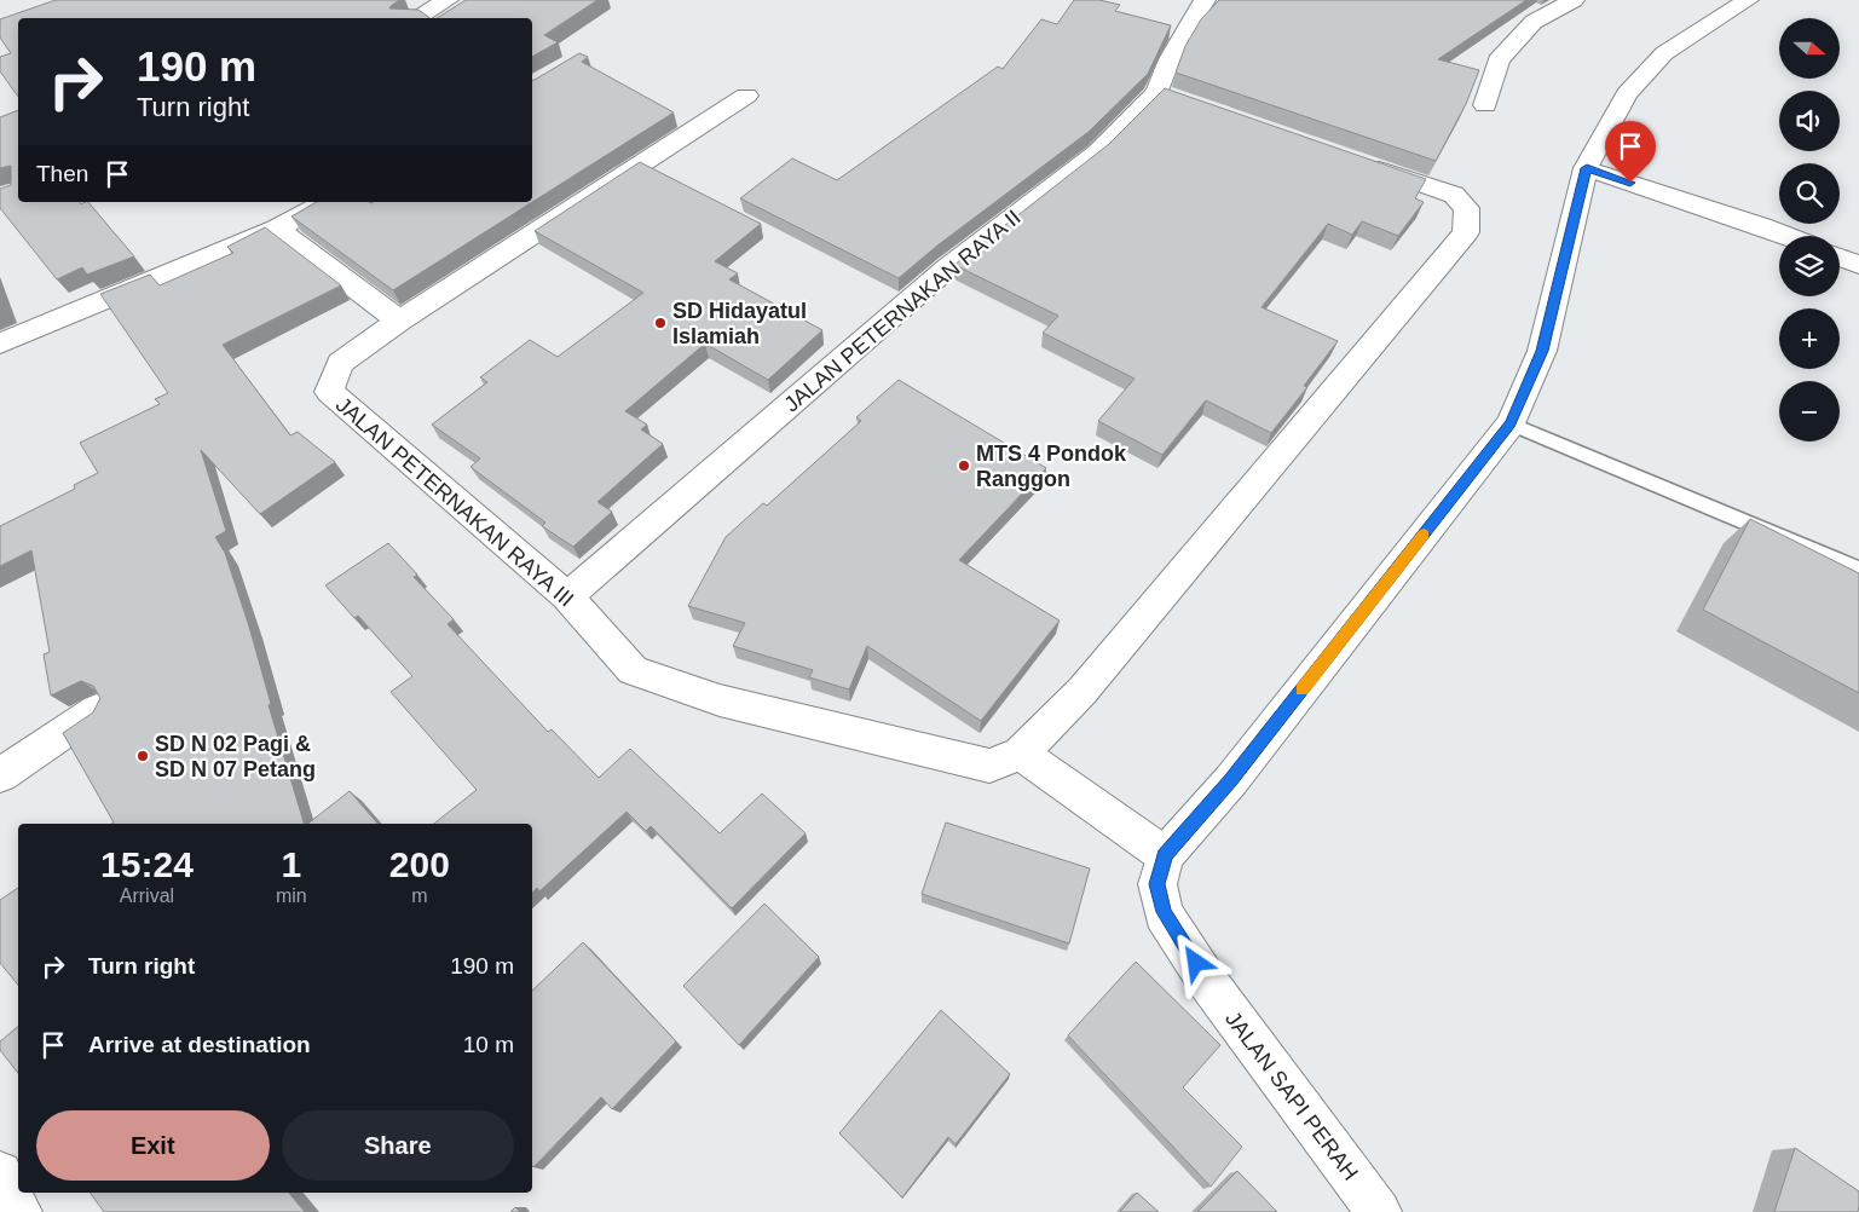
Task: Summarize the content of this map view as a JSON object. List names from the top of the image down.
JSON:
{
  "streets": {
    "street": ["JALAN PETERNAKAN RAYA II", "JALAN PETERNAKAN RAYA III", "JALAN SAPI PERAH"]
  },
  "crossings": [
    ["JALAN PETERNAKAN RAYA II", "JALAN PETERNAKAN RAYA III"]
  ],
  "places": ["SD Hidayatul Islamiah", "MTS 4 Pondok Ranggon", "SD N 02 Pagi & SD N 07 Petang"],
  "north": "right",
  "page": {
    "map_buttons": ["+", "−"],
    "turn": ["190 m", "Turn right"],
    "then": "Then",
    "eta": [
      "15:24",
      "Arrival",
      "1",
      "min",
      "200",
      "m"
    ],
    "list": [
      {
        "name": "Turn right",
        "value": "190 m"
      },
      {
        "name": "Arrive at destination",
        "value": "10 m"
      }
    ],
    "buttons": ["Exit", "Share"]
  }
}
